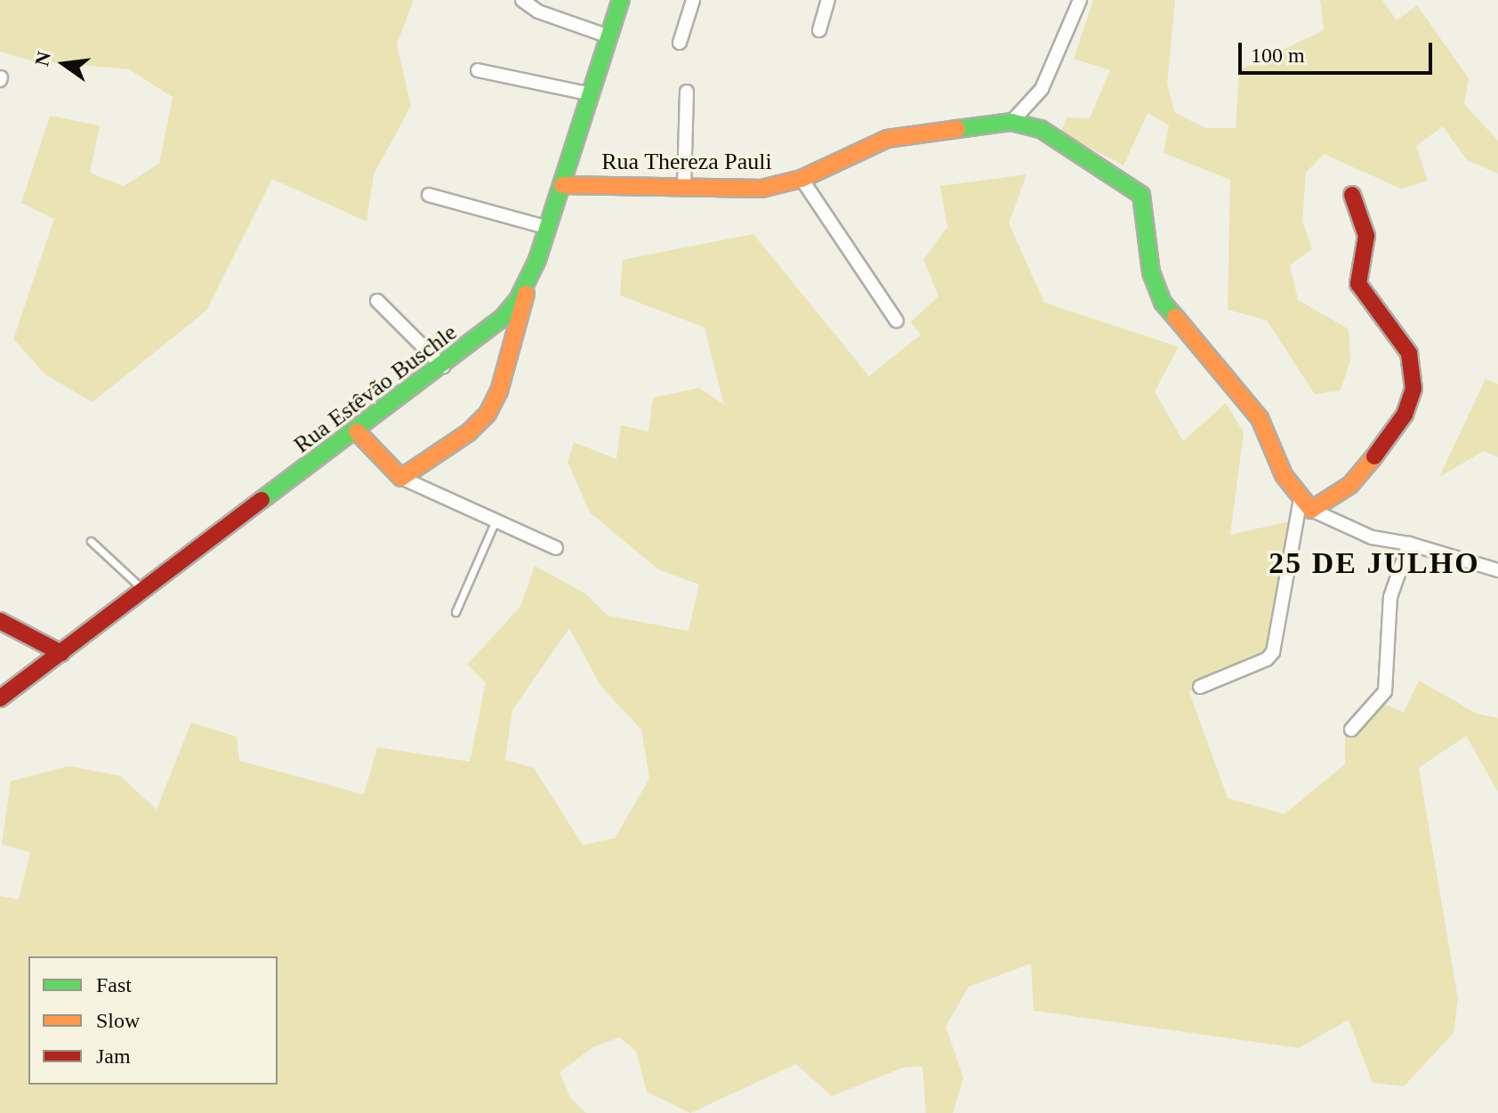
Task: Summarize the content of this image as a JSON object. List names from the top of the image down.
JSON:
{
  "streets": {
    "street": ["Rua Thereza Pauli", "Rua Estêvão Buschle"]
  },
  "crossings": [
    ["Rua Thereza Pauli", "Rua Estêvão Buschle"]
  ],
  "districts": ["25 DE JULHO"],
  "legend": ["Fast", "Slow", "Jam"],
  "scale_bar": "100 m",
  "north": "left"
}
